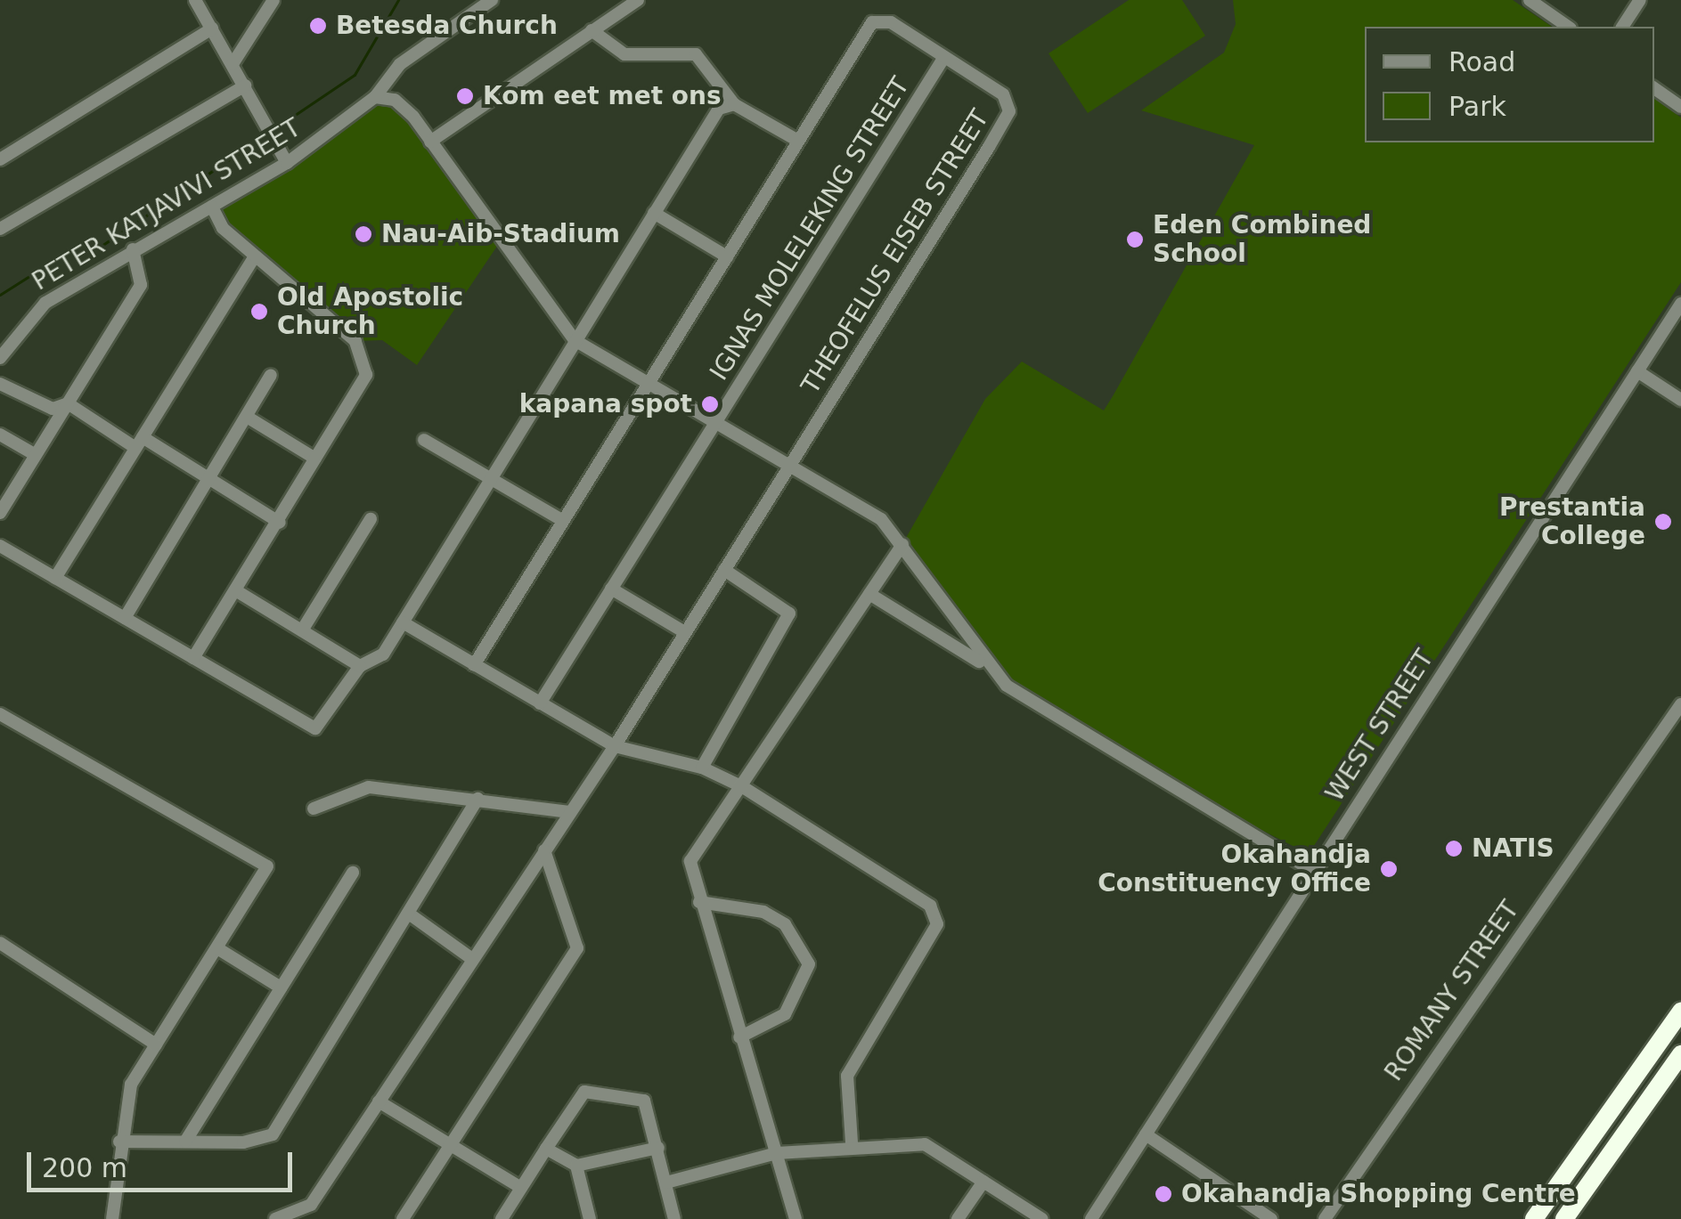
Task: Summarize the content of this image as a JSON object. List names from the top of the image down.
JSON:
{
  "streets": {
    "street": [
      "PETER KATJAVIVI STREET",
      "IGNAS MOLELEKING STREET",
      "THEOFELUS EISEB STREET",
      "WEST STREET",
      "ROMANY STREET"
    ]
  },
  "crossings": [
    ["IGNAS MOLELEKING STREET", "THEOFELUS EISEB STREET"]
  ],
  "places": [
    "Betesda Church",
    "Kom eet met ons",
    "Nau-Aib-Stadium",
    "Eden Combined School",
    "Old Apostolic Church",
    "kapana spot",
    "Prestantia College",
    "NATIS",
    "Okahandja Constituency Office",
    "Okahandja Shopping Centre"
  ],
  "legend": ["Road", "Park"],
  "scale_bar": "200 m"
}
